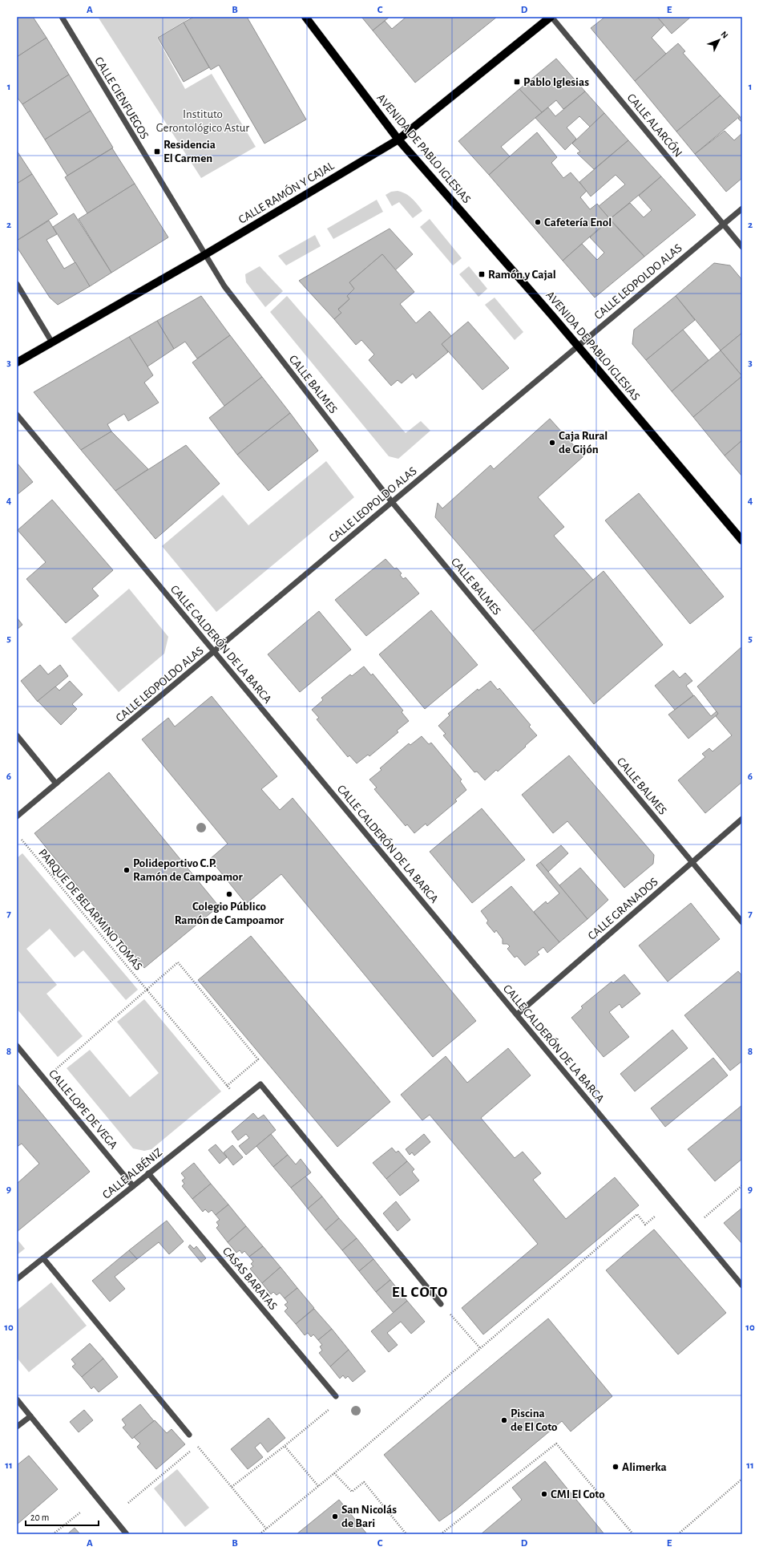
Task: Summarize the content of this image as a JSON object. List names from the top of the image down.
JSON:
{
  "streets": {
    "main road": ["AVENIDA DE PABLO IGLESIAS", "CALLE RAMÓN Y CAJAL"],
    "street": [
      "CALLE CIENFUEGOS",
      "CALLE ALARCÓN",
      "CALLE LEOPOLDO ALAS",
      "CALLE BALMES",
      "CALLE CALDERÓN DE LA BARCA",
      "CALLE GRANADOS",
      "CALLE LOPE DE VEGA",
      "CALLE ALBÉNIZ",
      "CASAS BARATAS"
    ],
    "path": ["PARQUE DE BELARMINO TOMÁS"]
  },
  "crossings": [
    ["CALLE CIENFUEGOS", "CALLE RAMÓN Y CAJAL"],
    ["CALLE CIENFUEGOS", "CALLE BALMES"],
    ["CALLE ALARCÓN", "CALLE RAMÓN Y CAJAL"],
    ["CALLE ALARCÓN", "CALLE LEOPOLDO ALAS"],
    ["AVENIDA DE PABLO IGLESIAS", "CALLE RAMÓN Y CAJAL"],
    ["AVENIDA DE PABLO IGLESIAS", "CALLE LEOPOLDO ALAS"],
    ["CALLE RAMÓN Y CAJAL", "CALLE BALMES"],
    ["CALLE LEOPOLDO ALAS", "CALLE BALMES"],
    ["CALLE LEOPOLDO ALAS", "CALLE CALDERÓN DE LA BARCA"],
    ["CALLE BALMES", "CALLE GRANADOS"],
    ["CALLE CALDERÓN DE LA BARCA", "CALLE GRANADOS"],
    ["PARQUE DE BELARMINO TOMÁS", "CALLE LOPE DE VEGA"],
    ["CALLE LOPE DE VEGA", "CALLE ALBÉNIZ"],
    ["CALLE ALBÉNIZ", "CASAS BARATAS"]
  ],
  "districts": ["EL COTO"],
  "parks": ["Instituto Gerontológico Astur"],
  "places": {
    "transit": ["Pablo Iglesias", "Residencia El Carmen", "Ramón y Cajal"],
    "other": [
      "Cafetería Enol",
      "Caja Rural de Gijón",
      "Polideportivo C.P. Ramón de Campoamor",
      "Colegio Público Ramón de Campoamor",
      "Piscina de El Coto",
      "Alimerka",
      "CMI El Coto",
      "San Nicolás de Bari"
    ]
  },
  "scale_bar": "20 m",
  "north": "top right",
  "grid": {
    "columns": [
      "A",
      "B",
      "C",
      "D",
      "E"
    ],
    "rows": [
      "1",
      "2",
      "3",
      "4",
      "5",
      "6",
      "7",
      "8",
      "9",
      "10",
      "11"
    ]
  }
}
